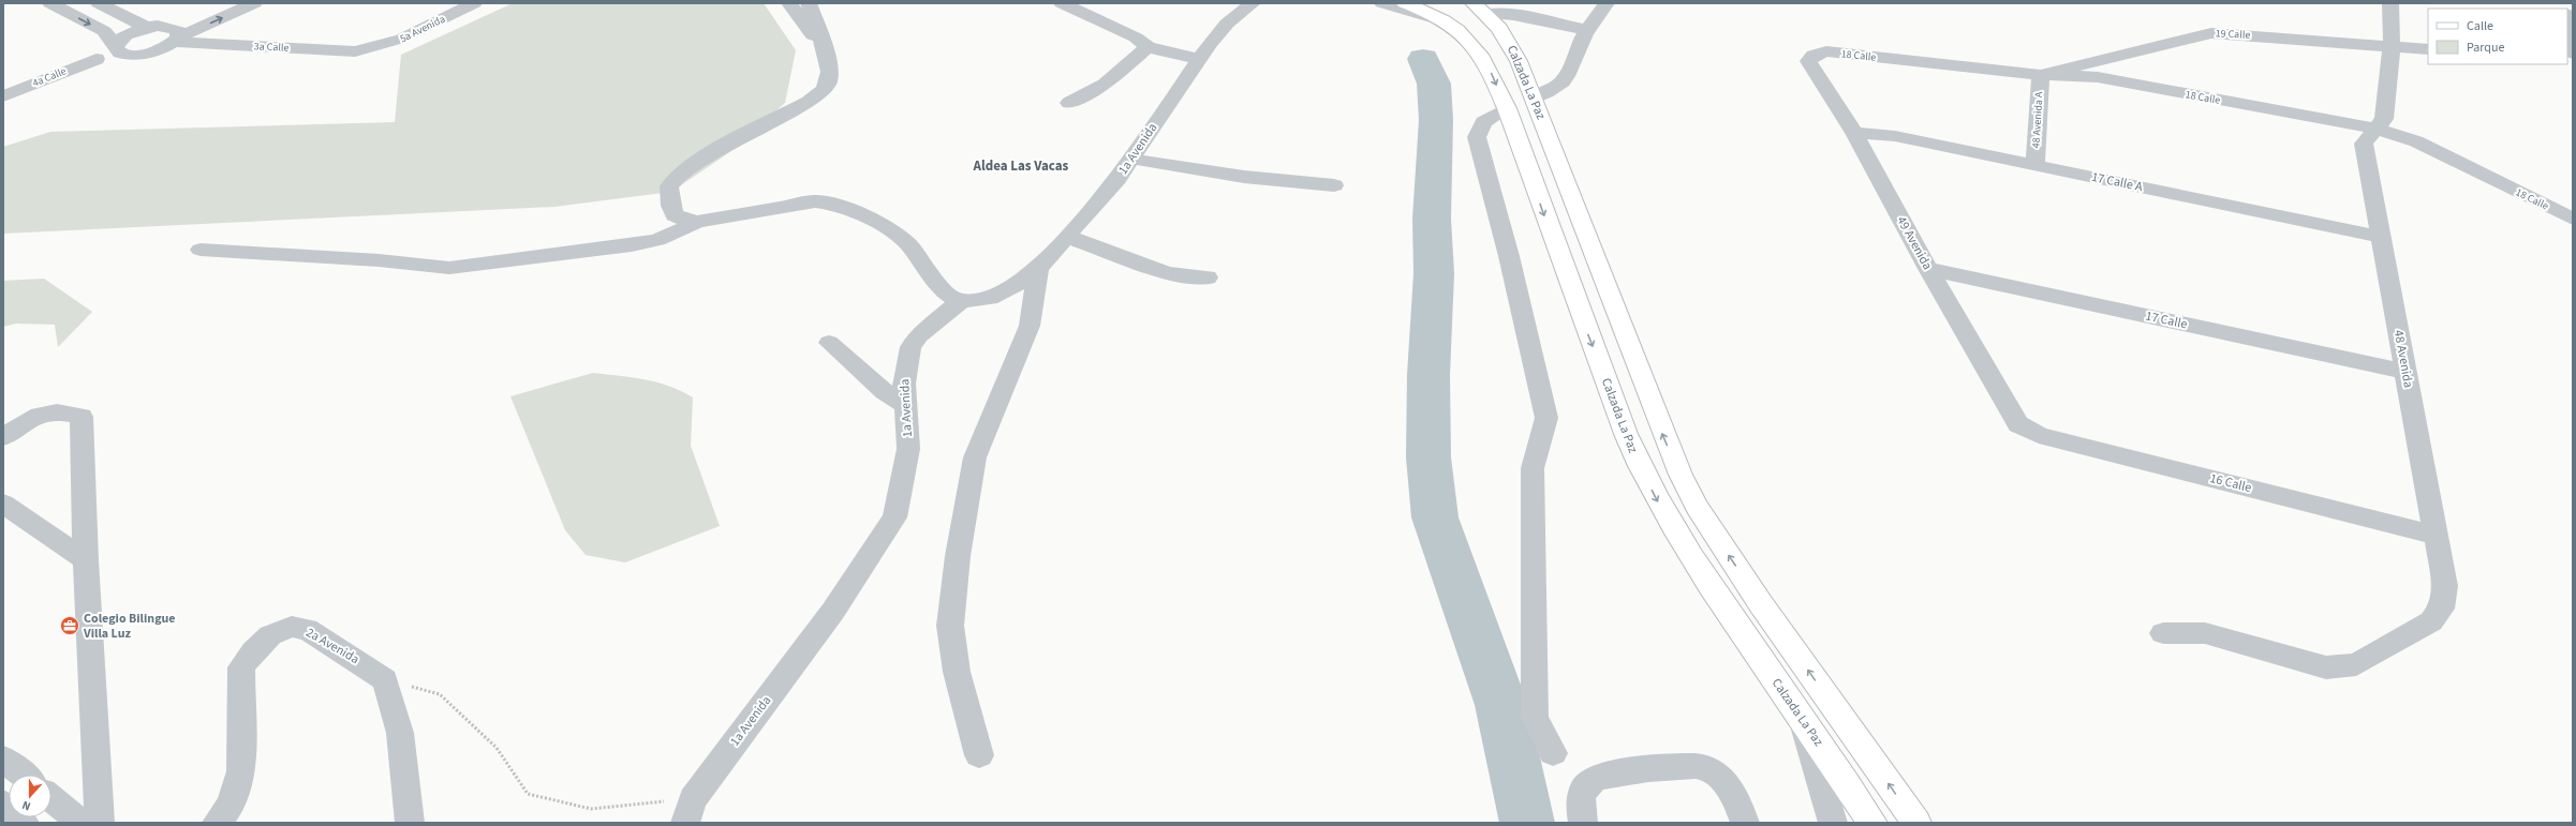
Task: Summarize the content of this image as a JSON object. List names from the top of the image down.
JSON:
{
  "streets": {
    "main road": ["Calzada La Paz"],
    "street": [
      "5a Avenida",
      "19 Calle",
      "3a Calle",
      "18 Calle",
      "4a Calle",
      "48 Avenida A",
      "1a Avenida",
      "17 Calle A",
      "49 Avenida",
      "17 Calle",
      "48 Avenida",
      "16 Calle",
      "2a Avenida"
    ]
  },
  "crossings": [
    ["5a Avenida", "3a Calle"],
    ["19 Calle", "18 Calle"],
    ["19 Calle", "48 Avenida A"],
    ["19 Calle", "48 Avenida"],
    ["18 Calle", "48 Avenida A"],
    ["18 Calle", "49 Avenida"],
    ["18 Calle", "48 Avenida"],
    ["48 Avenida A", "17 Calle A"],
    ["17 Calle A", "49 Avenida"],
    ["17 Calle A", "48 Avenida"],
    ["49 Avenida", "17 Calle"],
    ["49 Avenida", "16 Calle"],
    ["17 Calle", "48 Avenida"],
    ["48 Avenida", "16 Calle"]
  ],
  "districts": ["Aldea Las Vacas"],
  "places": {
    "office": ["Colegio Bilingue Villa Luz"]
  },
  "legend": ["Calle", "Parque"],
  "north": "bottom"
}
